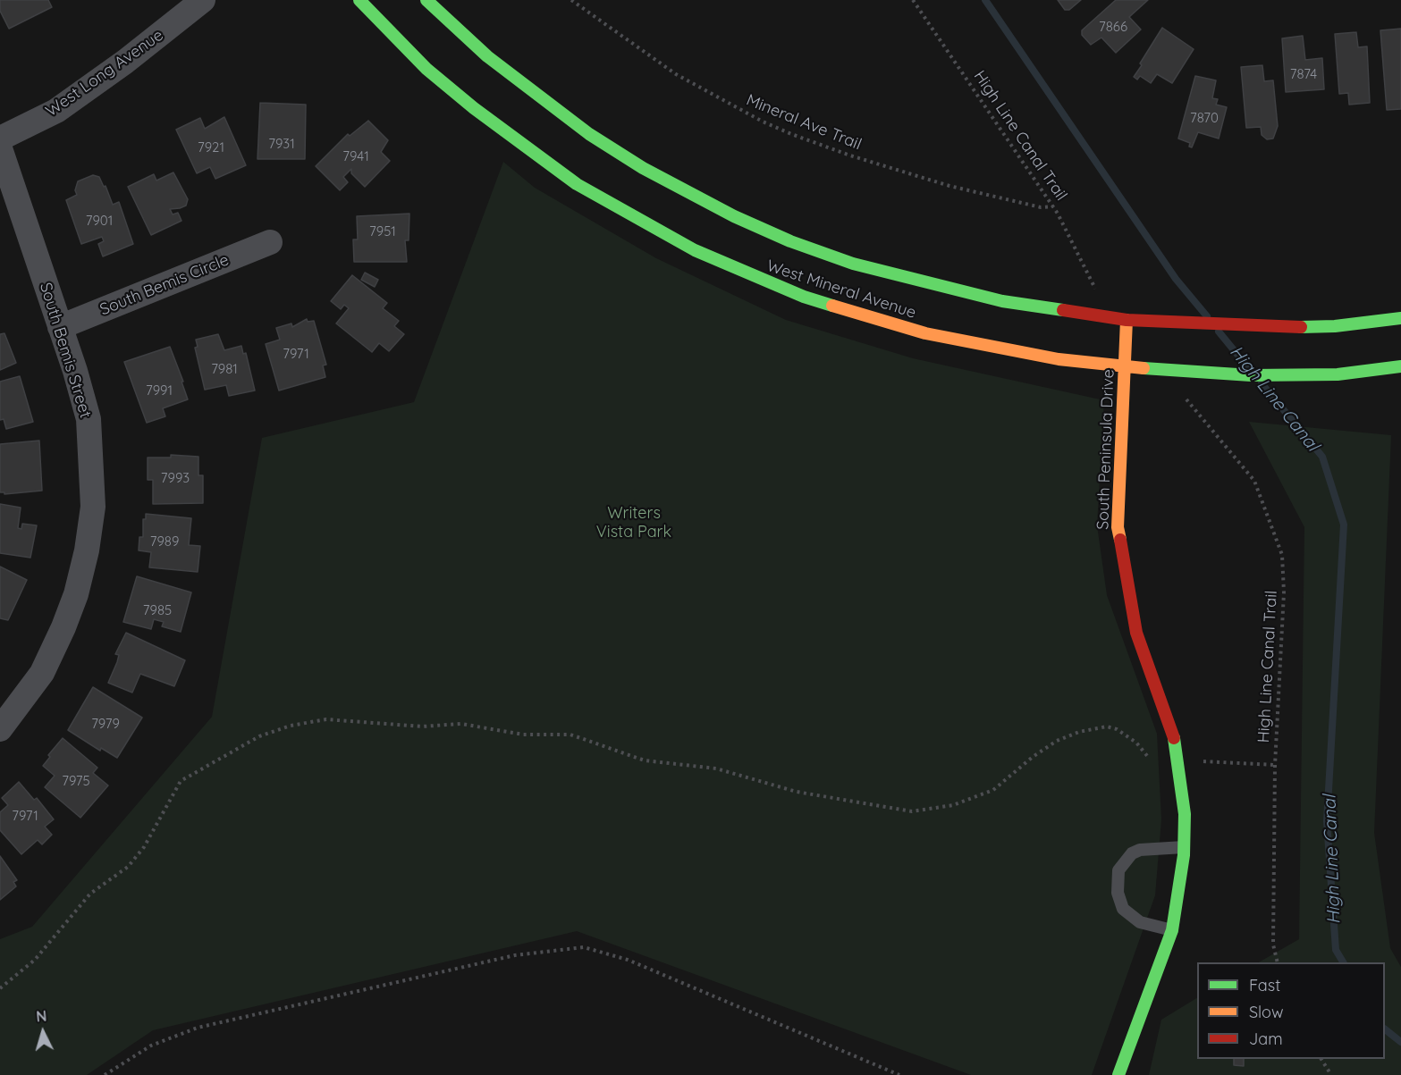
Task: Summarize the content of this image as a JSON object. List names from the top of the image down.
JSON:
{
  "streets": {
    "main road": ["West Mineral Avenue", "South Peninsula Drive"],
    "street": ["West Long Avenue", "South Bemis Circle", "South Bemis Street"],
    "path": ["Mineral Ave Trail", "High Line Canal Trail"]
  },
  "crossings": [
    ["Mineral Ave Trail", "High Line Canal Trail"],
    ["South Bemis Circle", "South Bemis Street"],
    ["West Mineral Avenue", "South Peninsula Drive"]
  ],
  "water": ["High Line Canal"],
  "parks": ["Writers Vista Park"],
  "house_numbers": [
    "7866",
    "7874",
    "7870",
    "7931",
    "7921",
    "7941",
    "7901",
    "7951",
    "7971",
    "7981",
    "7991",
    "7993",
    "7989",
    "7985",
    "7979",
    "7975",
    "7971"
  ],
  "legend": ["Fast", "Slow", "Jam"],
  "north": "top"
}
